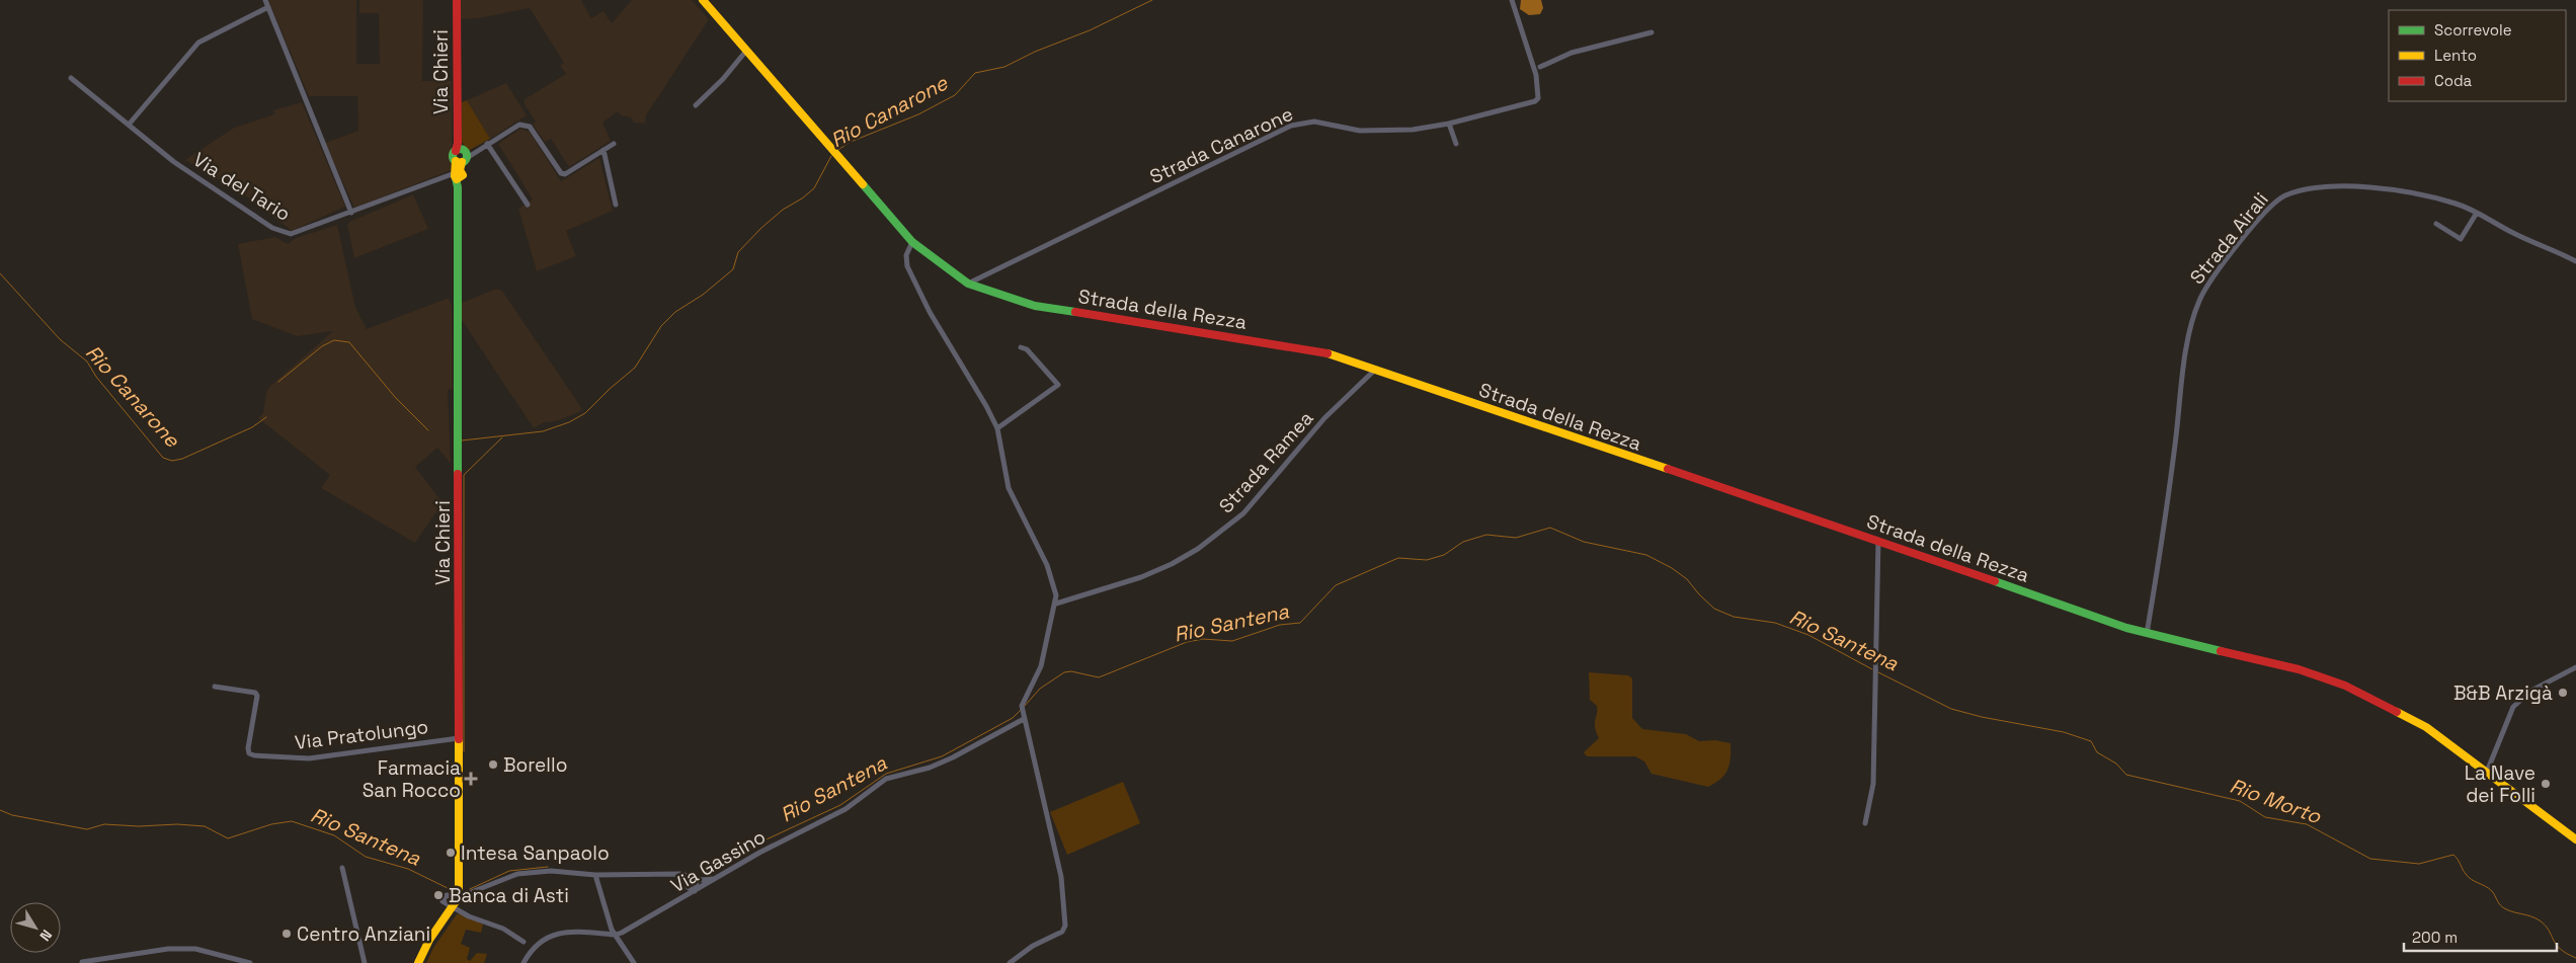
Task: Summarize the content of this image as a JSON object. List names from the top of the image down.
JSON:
{
  "streets": {
    "main road": ["Via Chieri", "Strada della Rezza"],
    "street": [
      "Strada Canarone",
      "Via del Tario",
      "Strada Airali",
      "Strada Ramea",
      "Via Pratolungo",
      "Via Gassino"
    ]
  },
  "crossings": [
    ["Via Chieri", "Via del Tario"],
    ["Via Chieri", "Via Pratolungo"],
    ["Strada Canarone", "Strada della Rezza"],
    ["Strada Airali", "Strada della Rezza"],
    ["Strada della Rezza", "Strada Ramea"]
  ],
  "water": ["Rio Canarone", "Rio Santena", "Rio Morto"],
  "places": {
    "other": [
      "B&B Arzigà",
      "Borello",
      "La Nave dei Folli",
      "Intesa Sanpaolo",
      "Banca di Asti",
      "Centro Anziani"
    ],
    "health": ["Farmacia San Rocco"]
  },
  "legend": ["Scorrevole", "Lento", "Coda"],
  "scale_bar": "200 m",
  "north": "bottom right"
}
